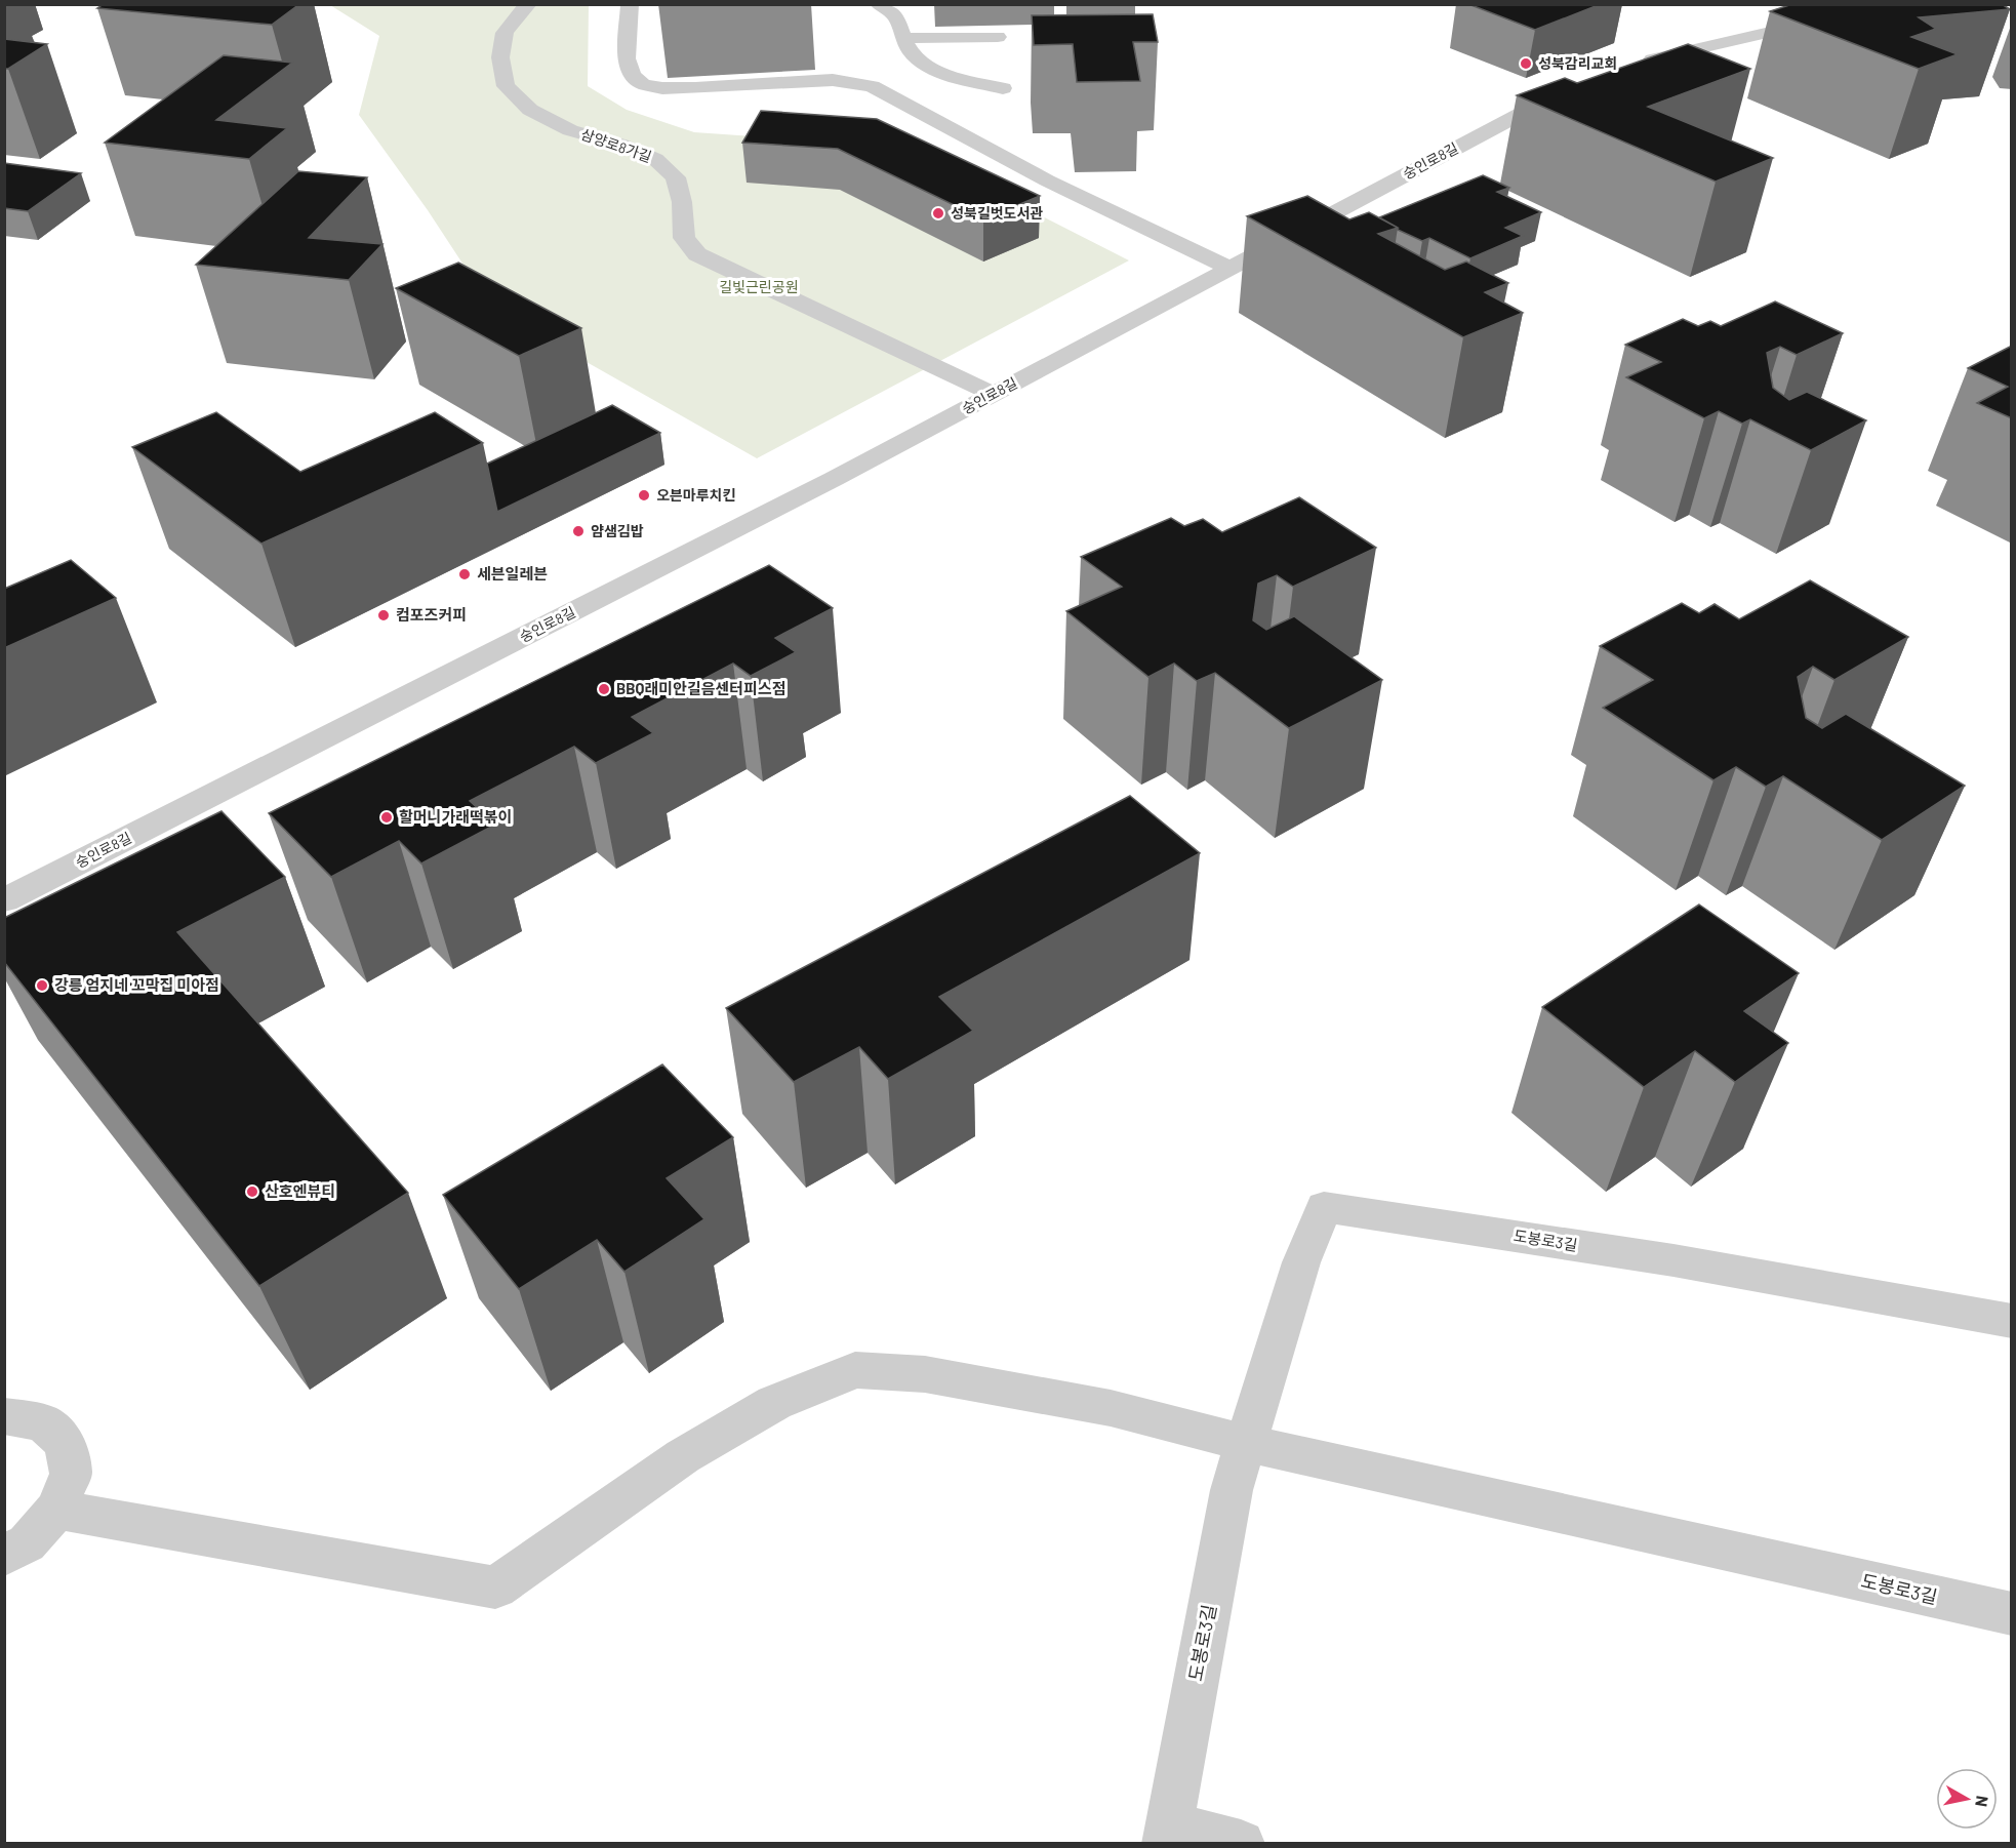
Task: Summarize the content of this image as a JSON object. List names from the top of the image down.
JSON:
{
  "streets": {
    "street": ["삼양로8가길", "숭인로8길", "도봉로3길"]
  },
  "crossings": [
    ["삼양로8가길", "숭인로8길"]
  ],
  "parks": ["길빛근린공원"],
  "places": [
    "성북감리교회",
    "성북길벗도서관",
    "오븐마루치킨",
    "얌샘김밥",
    "세븐일레븐",
    "컴포즈커피",
    "BBQ래미안길음센터피스점",
    "할머니가래떡볶이",
    "강릉 엄지네 꼬막집 미아점",
    "산호엔뷰티"
  ],
  "north": "right"
}
